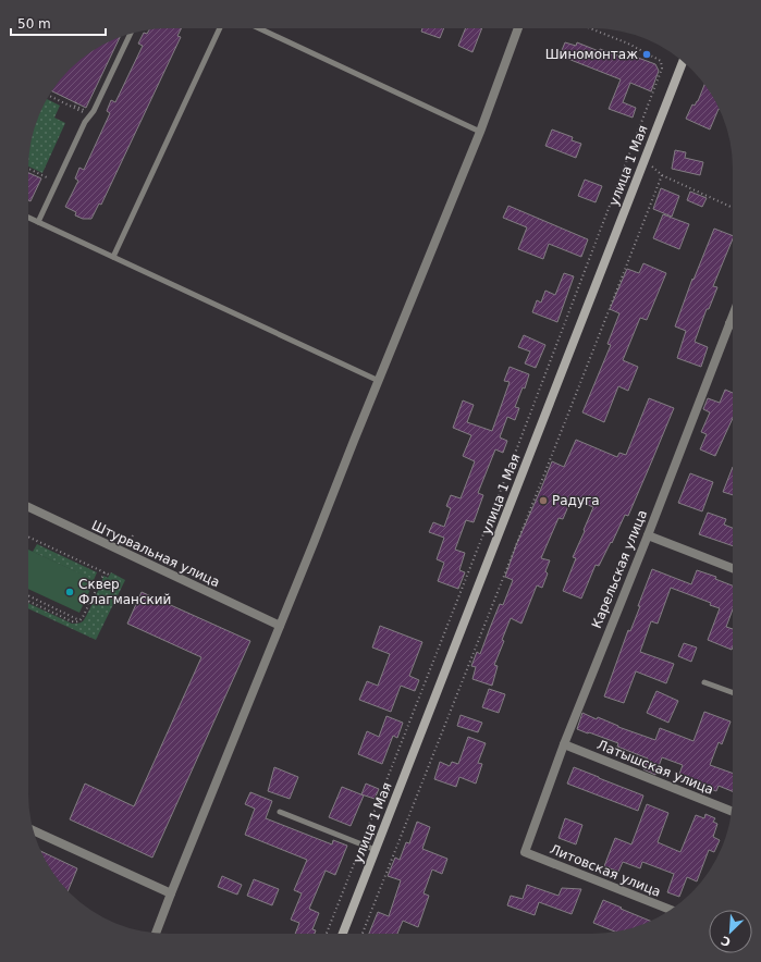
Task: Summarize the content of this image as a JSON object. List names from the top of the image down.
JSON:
{
  "streets": {
    "main road": ["улица 1 Мая"],
    "street": [
      "Штурвальная улица",
      "Карельская улица",
      "Латышская улица",
      "Литовская улица"
    ]
  },
  "crossings": [
    ["Карельская улица", "Латышская улица"],
    ["Карельская улица", "Литовская улица"]
  ],
  "places": ["Шиномонтаж", "Радуга", "Сквер Флагманский"],
  "scale_bar": "50 m",
  "north": "bottom left"
}
